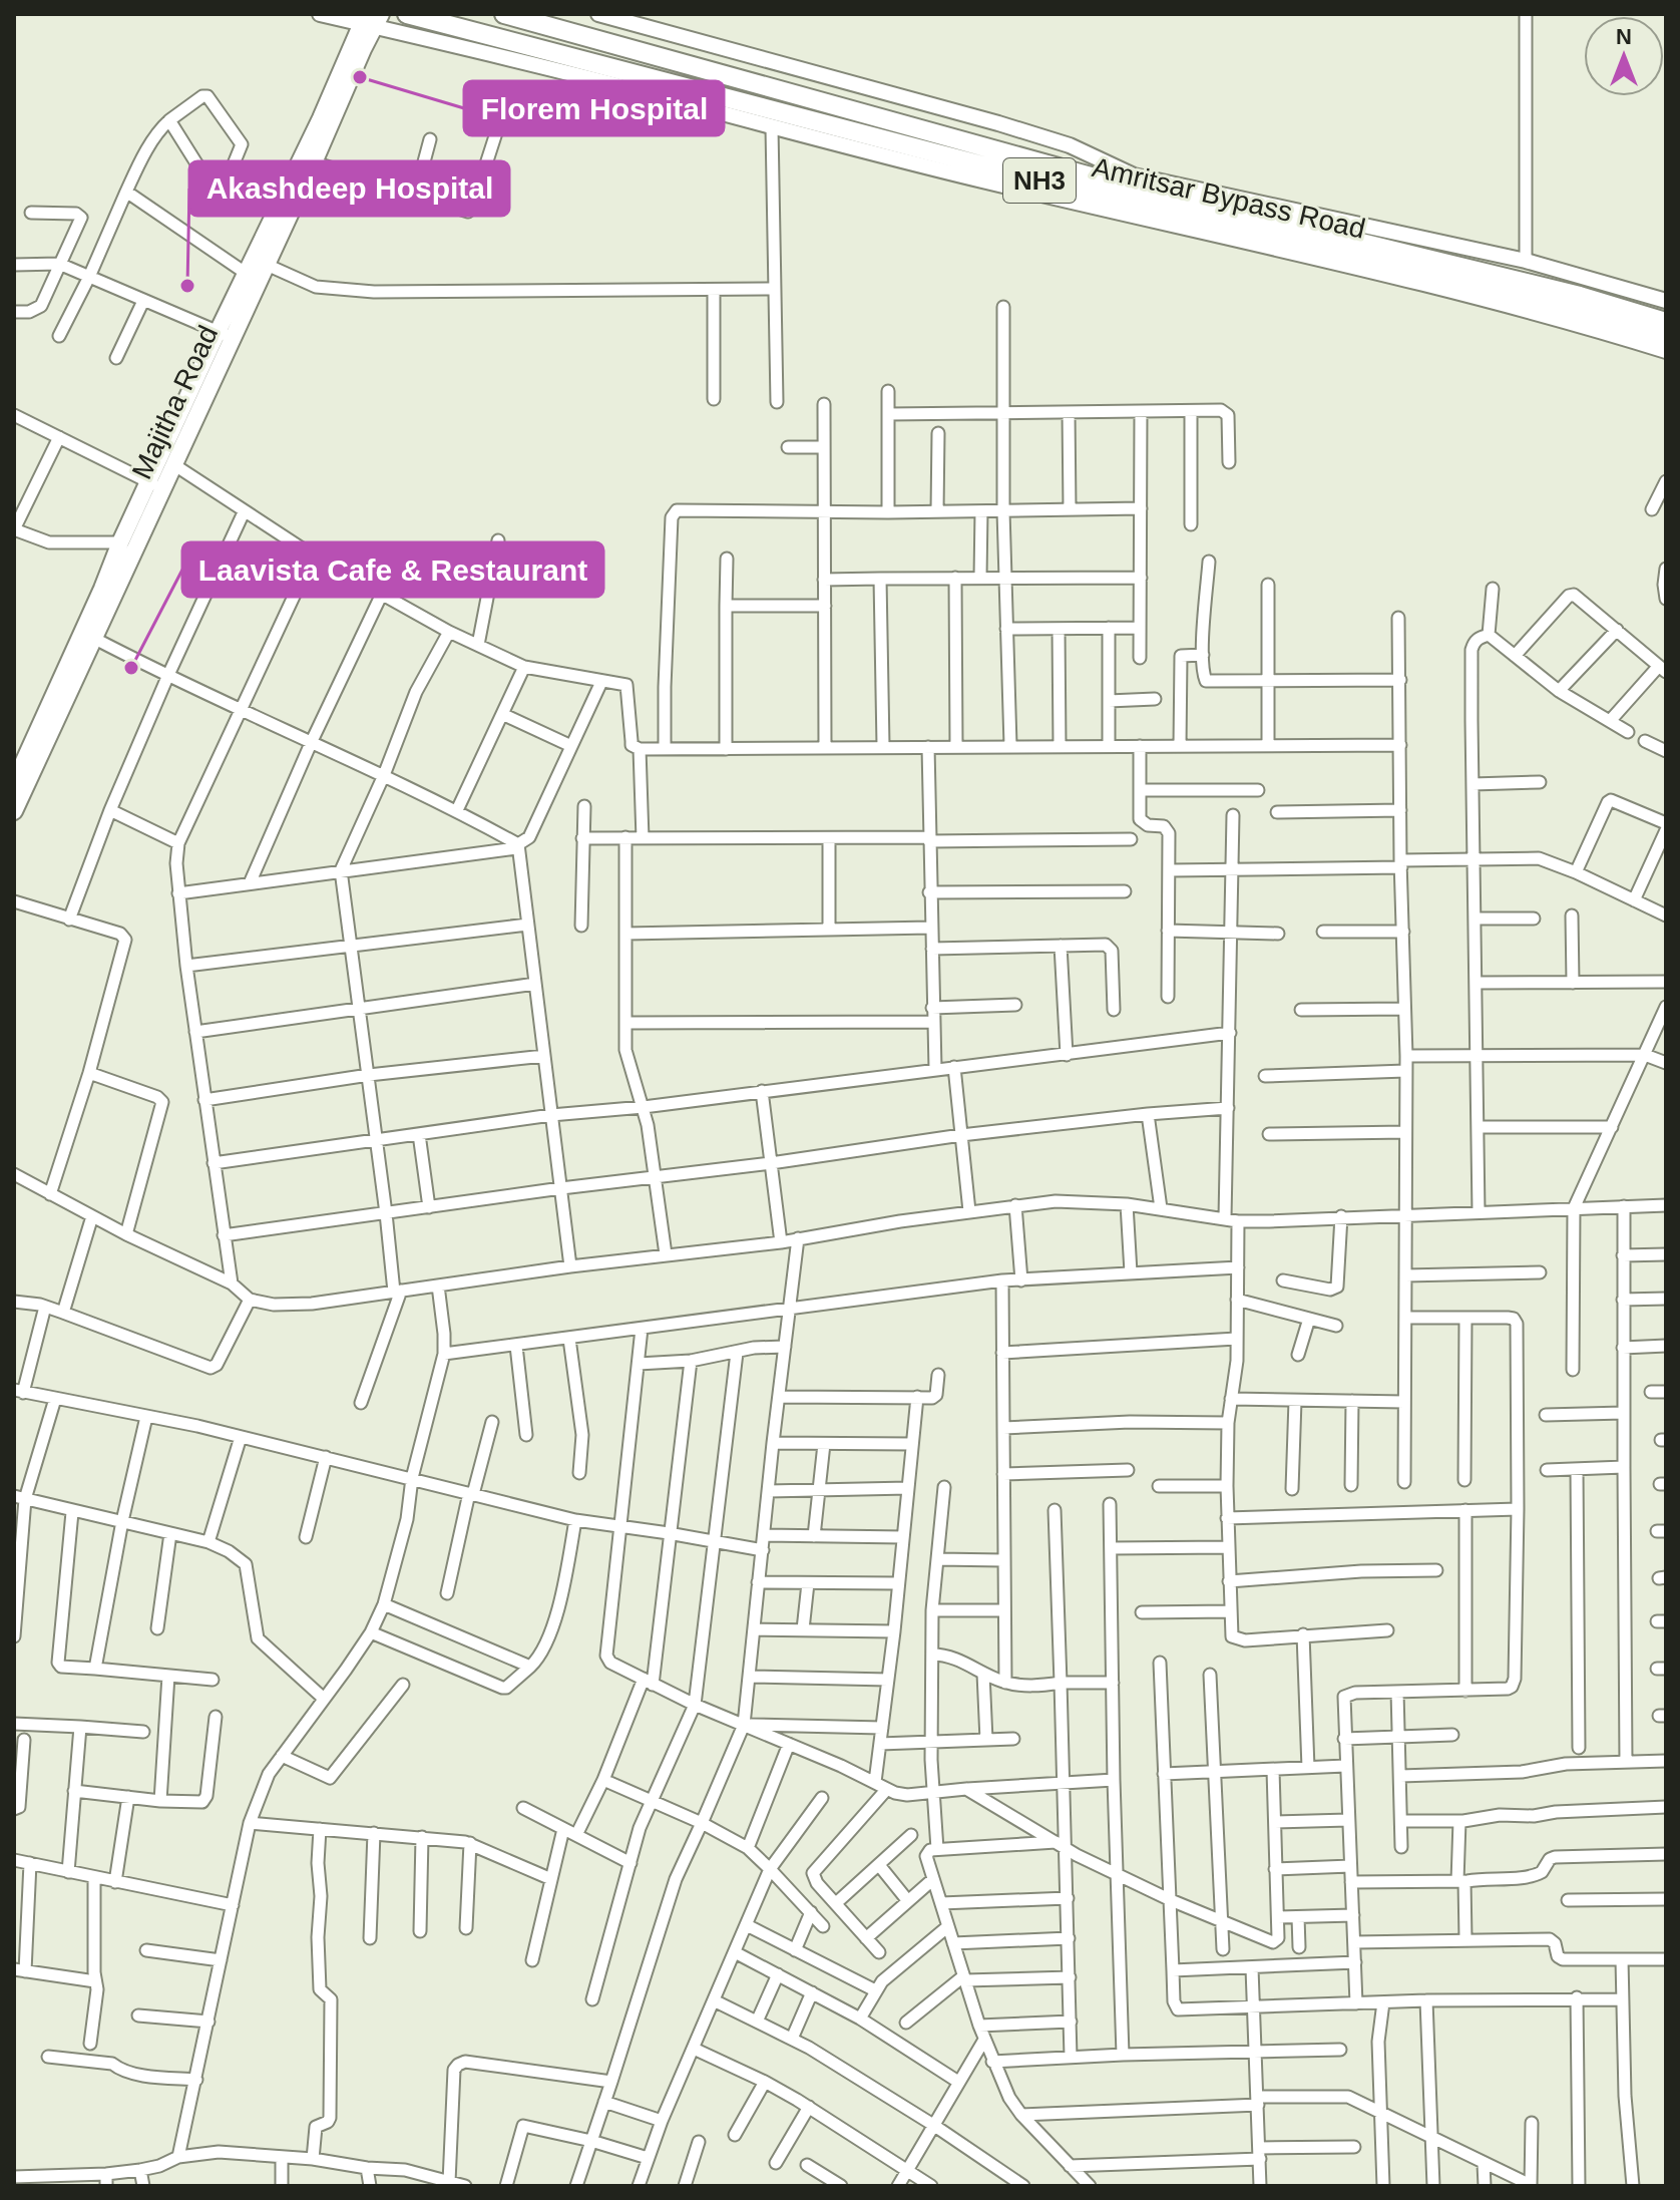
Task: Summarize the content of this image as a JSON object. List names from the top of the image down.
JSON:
{
  "streets": {
    "highway": ["NH3", "Amritsar Bypass Road"],
    "main road": ["Majitha Road"]
  },
  "places": ["Florem Hospital", "Akashdeep Hospital", "Laavista Cafe & Restaurant"],
  "north": "top"
}
